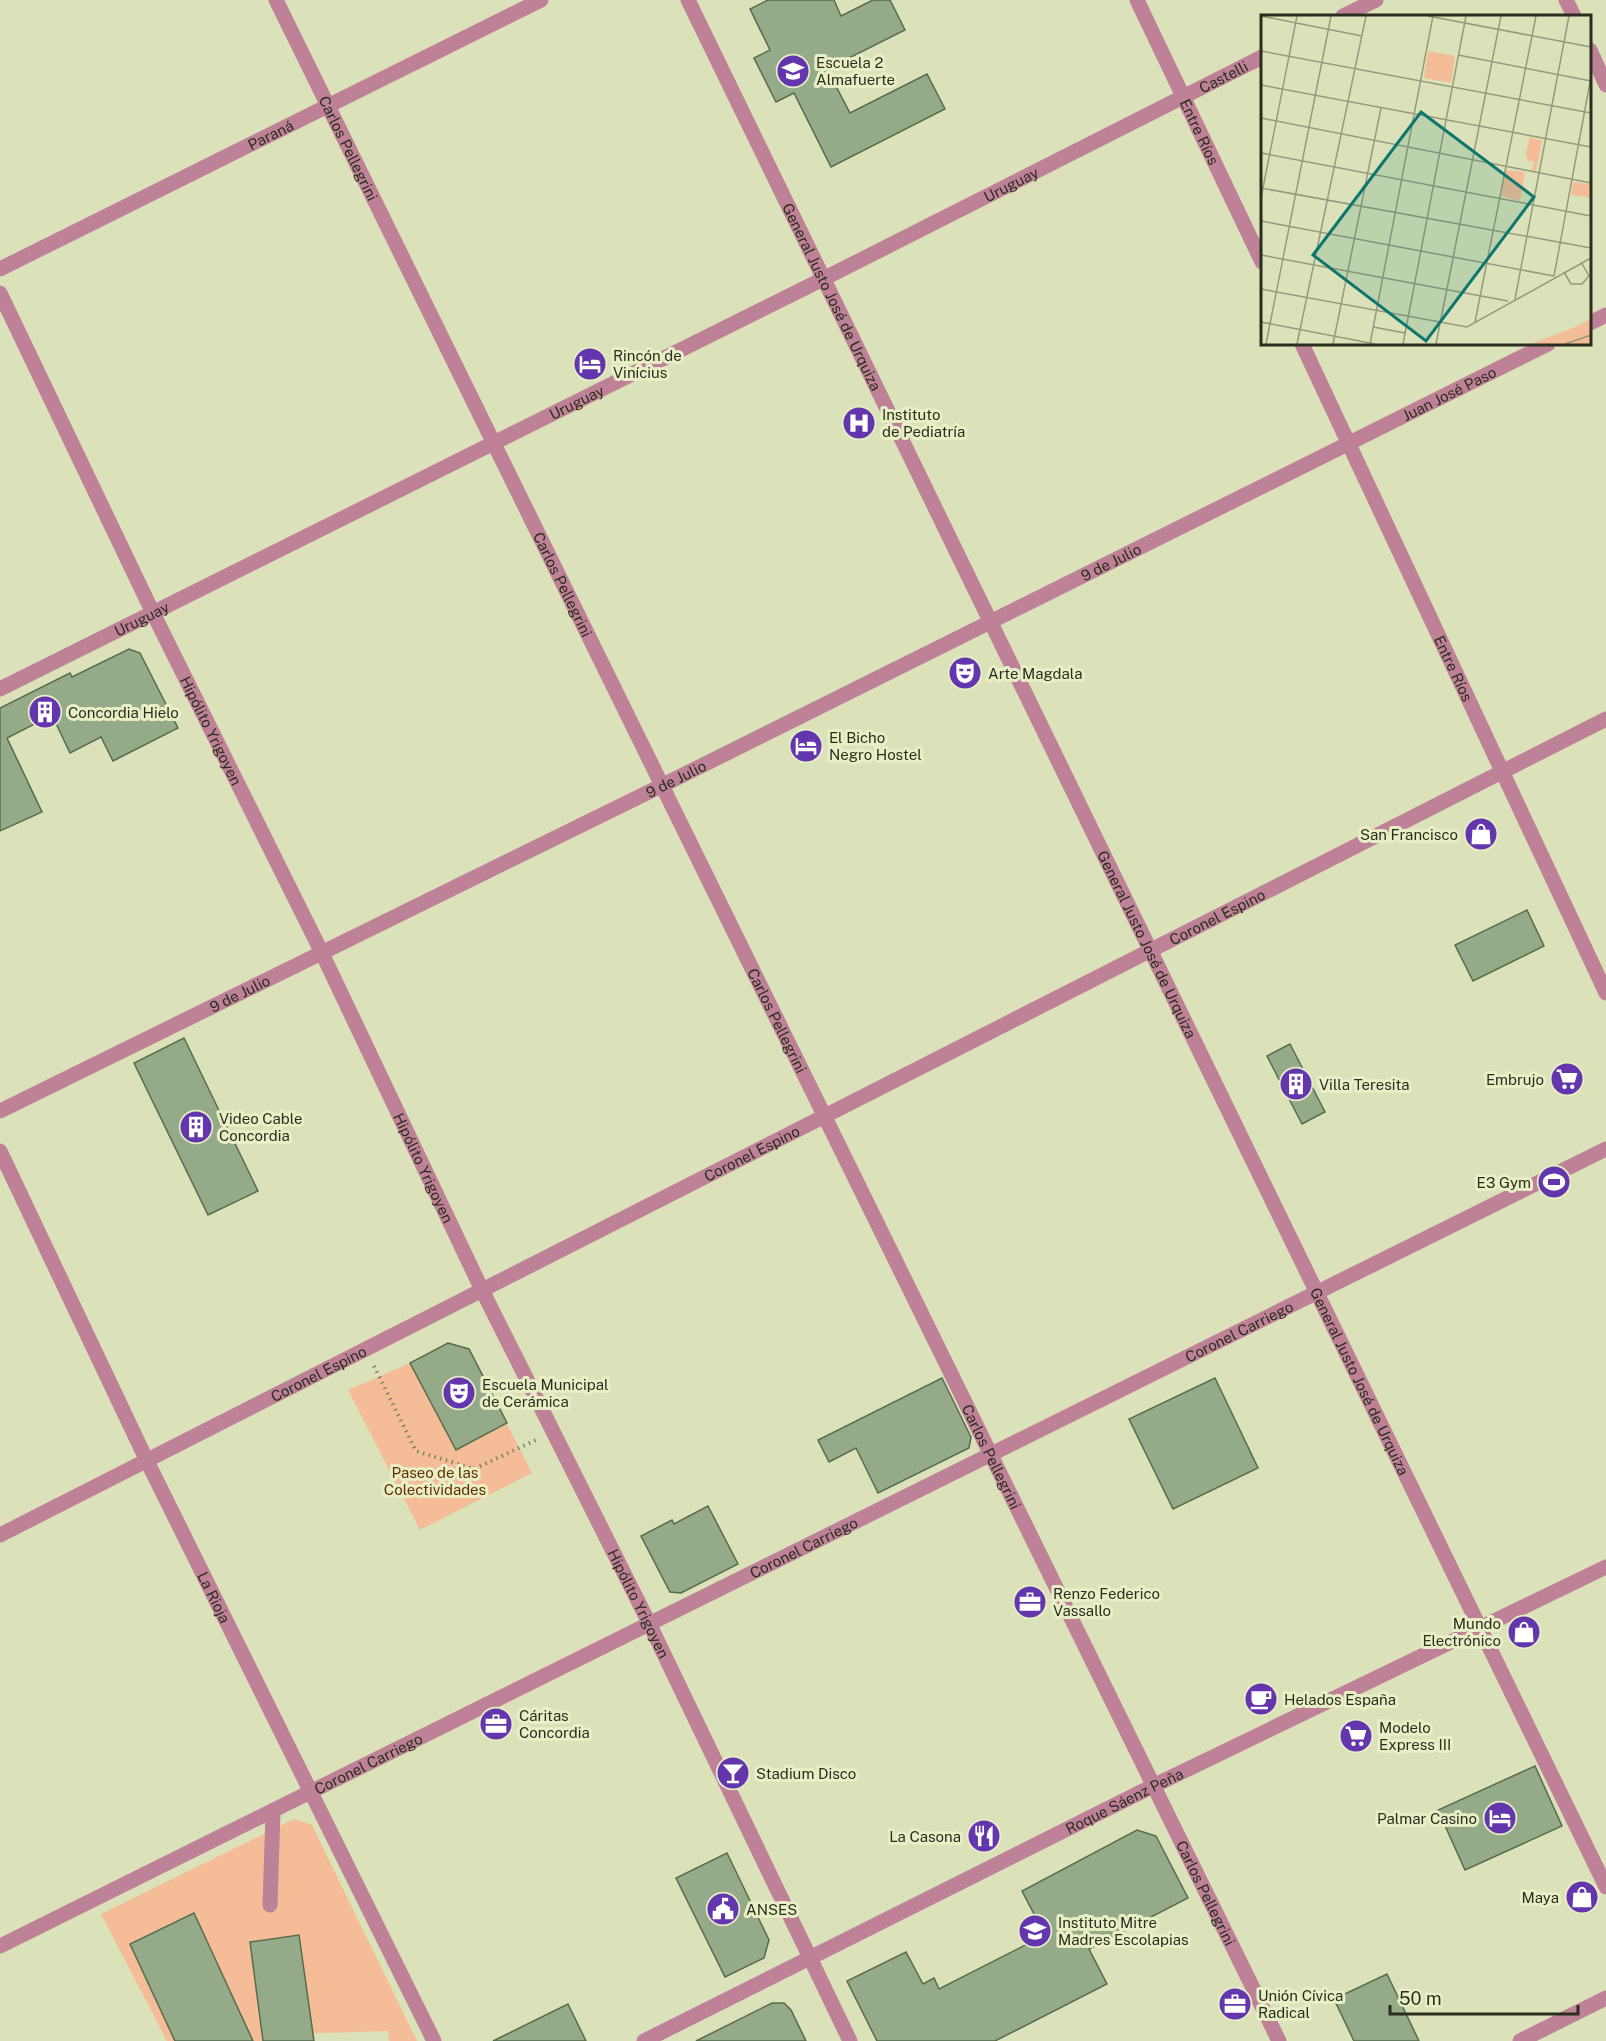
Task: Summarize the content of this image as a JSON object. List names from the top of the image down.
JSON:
{
  "streets": {
    "street": [
      "Castelli",
      "Entre Ríos",
      "Paraná",
      "Carlos Pellegrini",
      "Uruguay",
      "General Justo José de Urquiza",
      "Juan José Paso",
      "9 de Julio",
      "Hipólito Yrigoyen",
      "Coronel Espino",
      "Coronel Carriego",
      "La Rioja",
      "Roque Sáenz Peña"
    ]
  },
  "crossings": [
    ["Castelli", "Entre Ríos"],
    ["Castelli", "Uruguay"],
    ["Entre Ríos", "Uruguay"],
    ["Entre Ríos", "Juan José Paso"],
    ["Entre Ríos", "9 de Julio"],
    ["Entre Ríos", "Coronel Espino"],
    ["Paraná", "Carlos Pellegrini"],
    ["Carlos Pellegrini", "Uruguay"],
    ["Carlos Pellegrini", "9 de Julio"],
    ["Carlos Pellegrini", "Coronel Espino"],
    ["Carlos Pellegrini", "Coronel Carriego"],
    ["Carlos Pellegrini", "Roque Sáenz Peña"],
    ["Uruguay", "General Justo José de Urquiza"],
    ["Uruguay", "Hipólito Yrigoyen"],
    ["General Justo José de Urquiza", "9 de Julio"],
    ["General Justo José de Urquiza", "Coronel Espino"],
    ["General Justo José de Urquiza", "Coronel Carriego"],
    ["General Justo José de Urquiza", "Roque Sáenz Peña"],
    ["Juan José Paso", "9 de Julio"],
    ["9 de Julio", "Hipólito Yrigoyen"],
    ["Hipólito Yrigoyen", "Coronel Espino"],
    ["Hipólito Yrigoyen", "Coronel Carriego"],
    ["Hipólito Yrigoyen", "Roque Sáenz Peña"],
    ["Coronel Espino", "La Rioja"],
    ["Coronel Carriego", "La Rioja"]
  ],
  "parks": ["Paseo de las Colectividades"],
  "places": {
    "school or university": ["Escuela 2 Almafuerte", "Instituto Mitre Madres Escolapias"],
    "hotel": ["Rincón de Vinícius", "El Bicho Negro Hostel", "Palmar Casino"],
    "hospital": ["Instituto de Pediatría"],
    "theatre": ["Arte Magdala", "Escuela Municipal de Cerámica"],
    "building": ["Concordia Hielo", "Villa Teresita", "Video Cable Concordia"],
    "shop": ["San Francisco", "Mundo Electrónico", "Maya"],
    "supermarket": ["Embrujo", "Modelo Express III"],
    "sports": ["E3 Gym"],
    "office": ["Renzo Federico Vassallo", "Cáritas Concordia", "Unión Cívica Radical"],
    "cafe": ["Helados España"],
    "bar": ["Stadium Disco"],
    "restaurant": ["La Casona"],
    "public building": ["ANSES"]
  },
  "scale_bar": "50 m"
}
